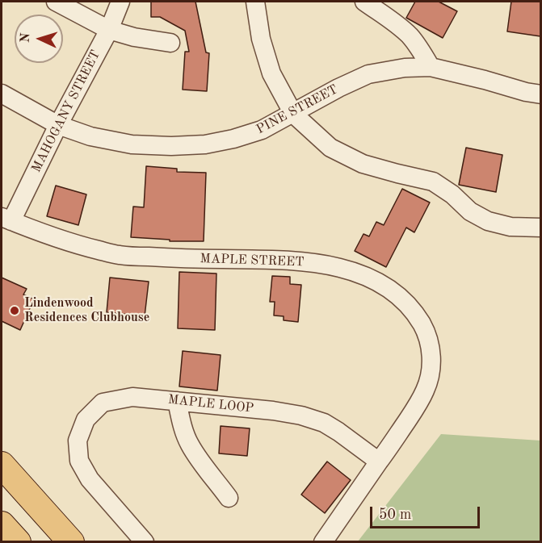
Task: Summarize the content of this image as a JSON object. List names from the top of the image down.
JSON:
{
  "streets": {
    "street": [
      "PINE STREET",
      "MAHOGANY STREET",
      "MAPLE STREET",
      "MAPLE LOOP"
    ]
  },
  "crossings": [
    ["PINE STREET", "MAHOGANY STREET"],
    ["MAHOGANY STREET", "MAPLE STREET"],
    ["MAPLE STREET", "MAPLE LOOP"]
  ],
  "places": ["Lindenwood Residences Clubhouse"],
  "scale_bar": "50 m",
  "north": "left"
}
